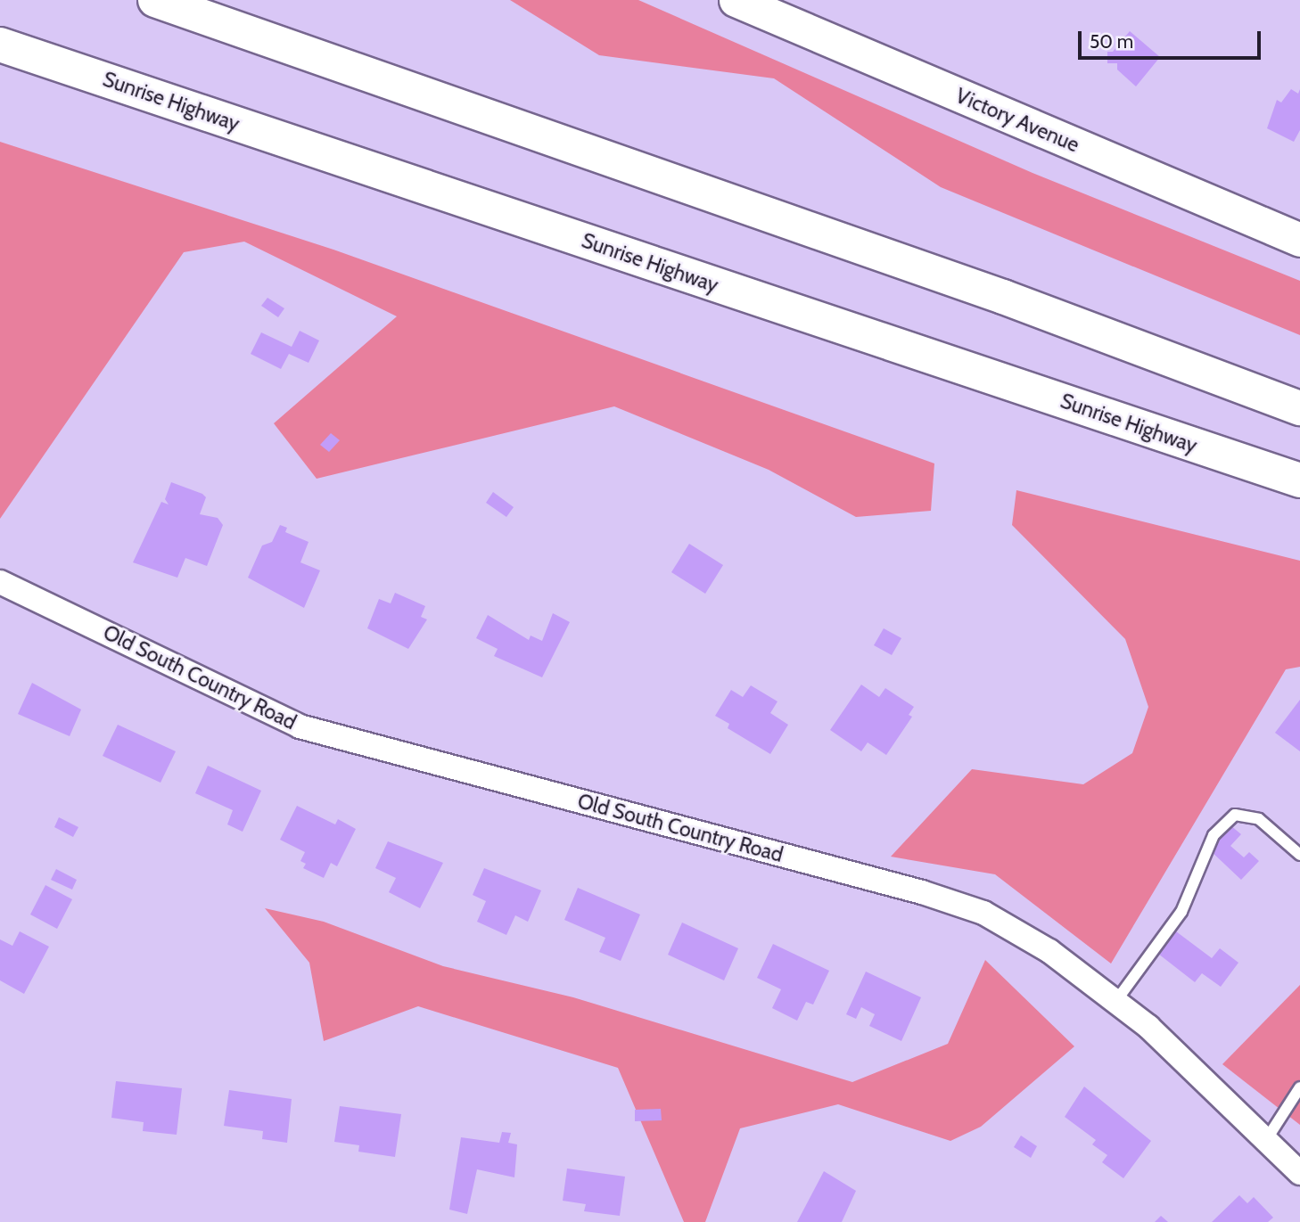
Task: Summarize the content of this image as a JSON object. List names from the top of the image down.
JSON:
{
  "streets": {
    "highway": ["Sunrise Highway"],
    "street": ["Victory Avenue", "Old South Country Road"]
  },
  "scale_bar": "50 m"
}
